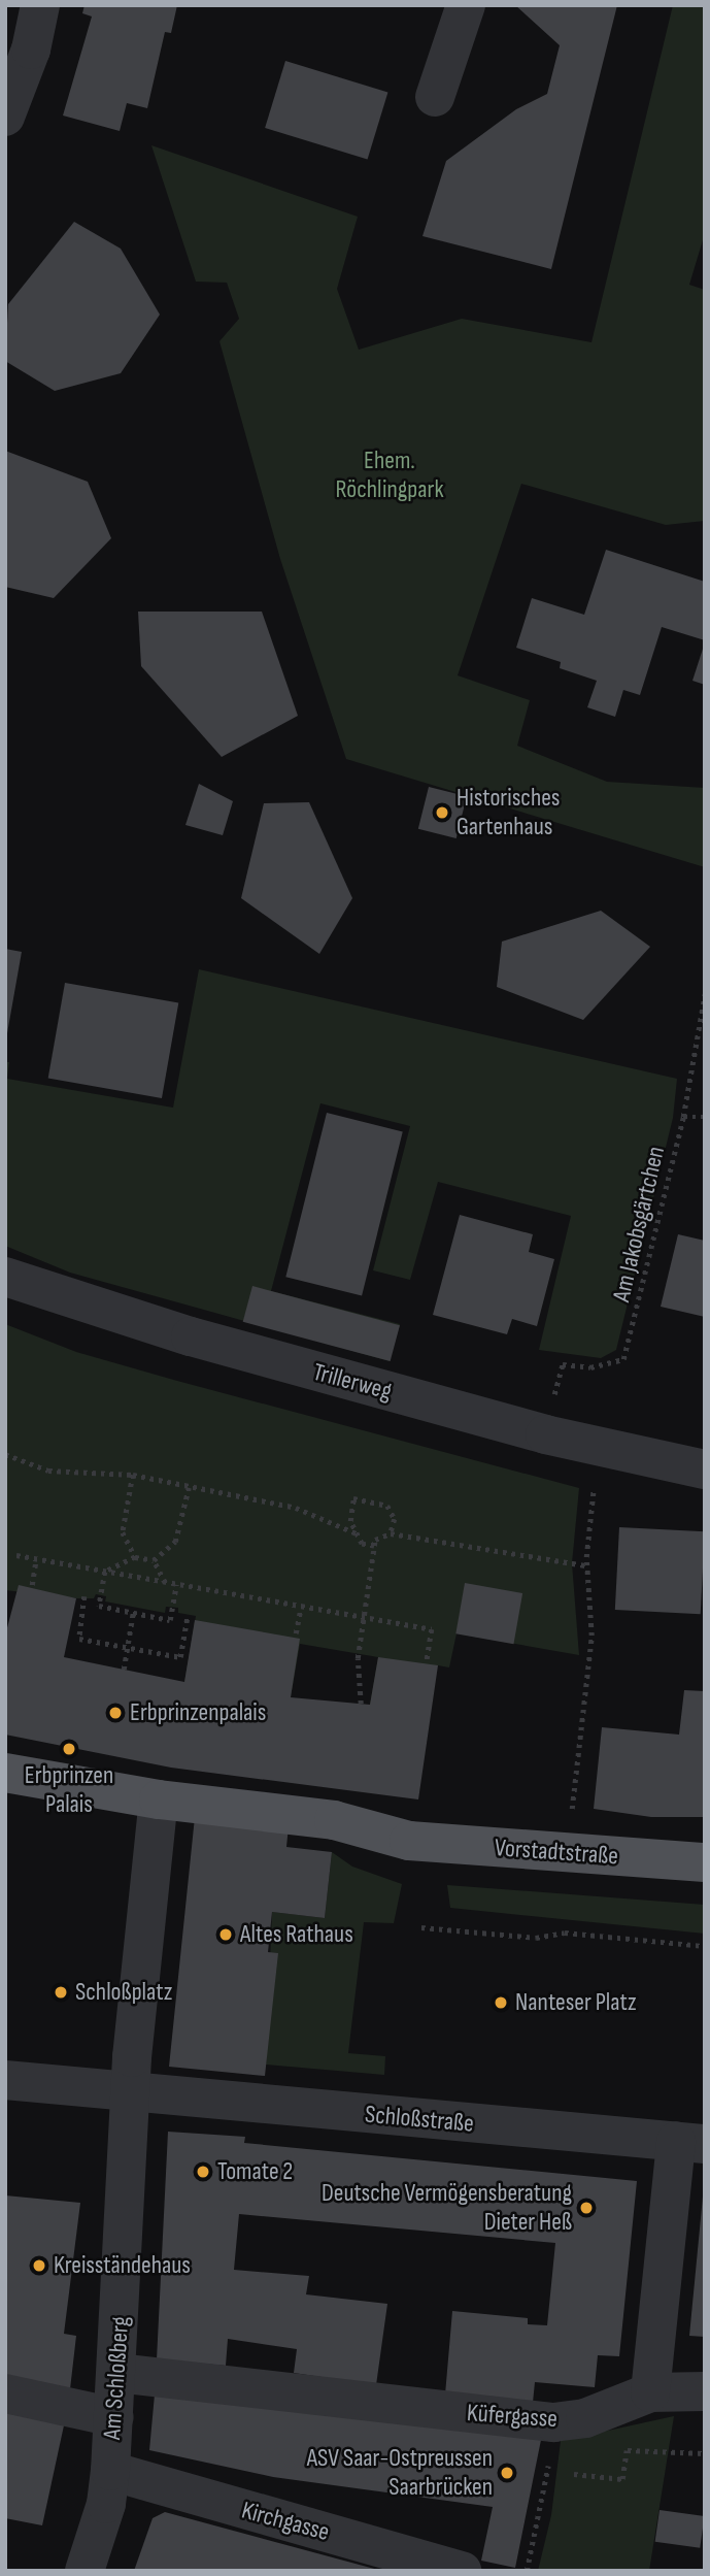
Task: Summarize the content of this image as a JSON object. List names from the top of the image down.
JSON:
{
  "streets": {
    "main road": ["Vorstadtstraße"],
    "street": [
      "Trillerweg",
      "Schloßstraße",
      "Am Schloßberg",
      "Küfergasse",
      "Kirchgasse"
    ],
    "path": ["Am Jakobsgärtchen"]
  },
  "crossings": [
    ["Schloßstraße", "Am Schloßberg"],
    ["Am Schloßberg", "Küfergasse"],
    ["Am Schloßberg", "Kirchgasse"]
  ],
  "parks": ["Ehem. Röchlingpark"],
  "places": [
    "Historisches Gartenhaus",
    "Erbprinzenpalais",
    "Erbprinzen Palais",
    "Altes Rathaus",
    "Schloßplatz",
    "Nanteser Platz",
    "Tomate 2",
    "Deutsche Vermögensberatung Dieter Heß",
    "Kreisständehaus",
    "ASV Saar-Ostpreussen Saarbrücken"
  ]
}
